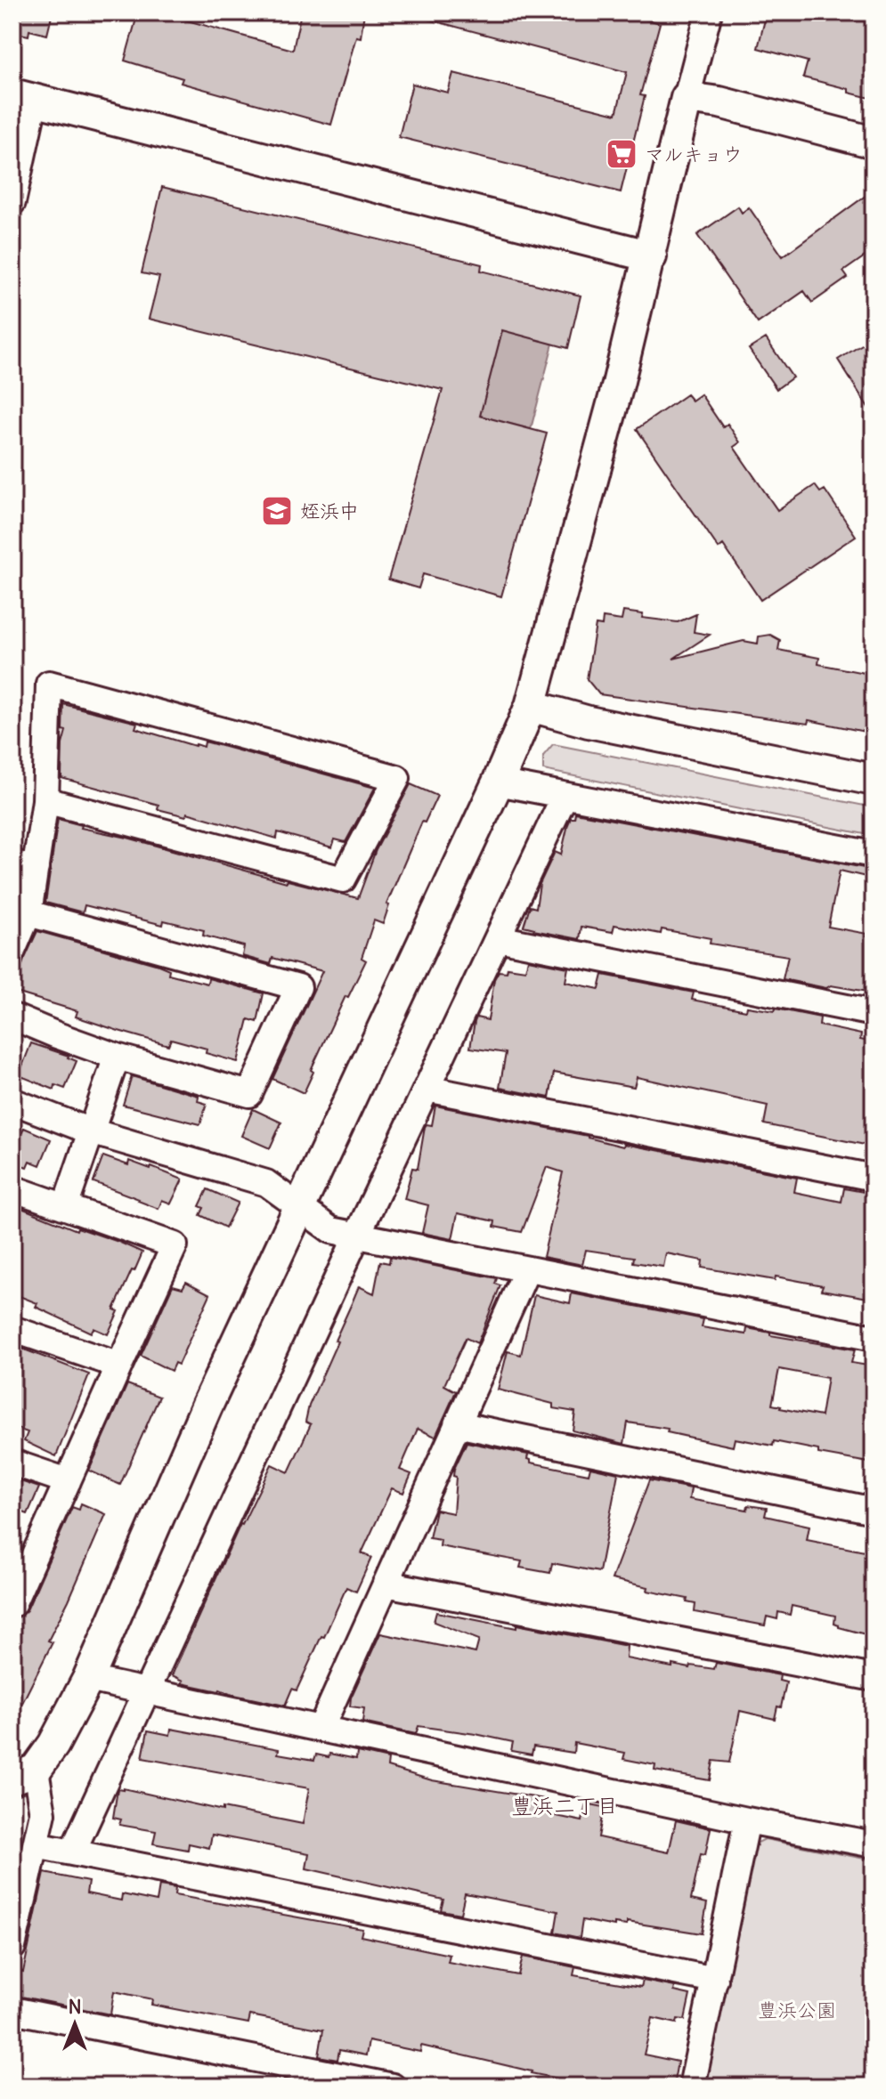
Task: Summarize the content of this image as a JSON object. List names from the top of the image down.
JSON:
{
  "districts": ["豊浜二丁目"],
  "parks": ["豊浜公園"],
  "places": {
    "supermarket": ["マルキョウ"],
    "school or university": ["姪浜中"]
  },
  "north": "top"
}
